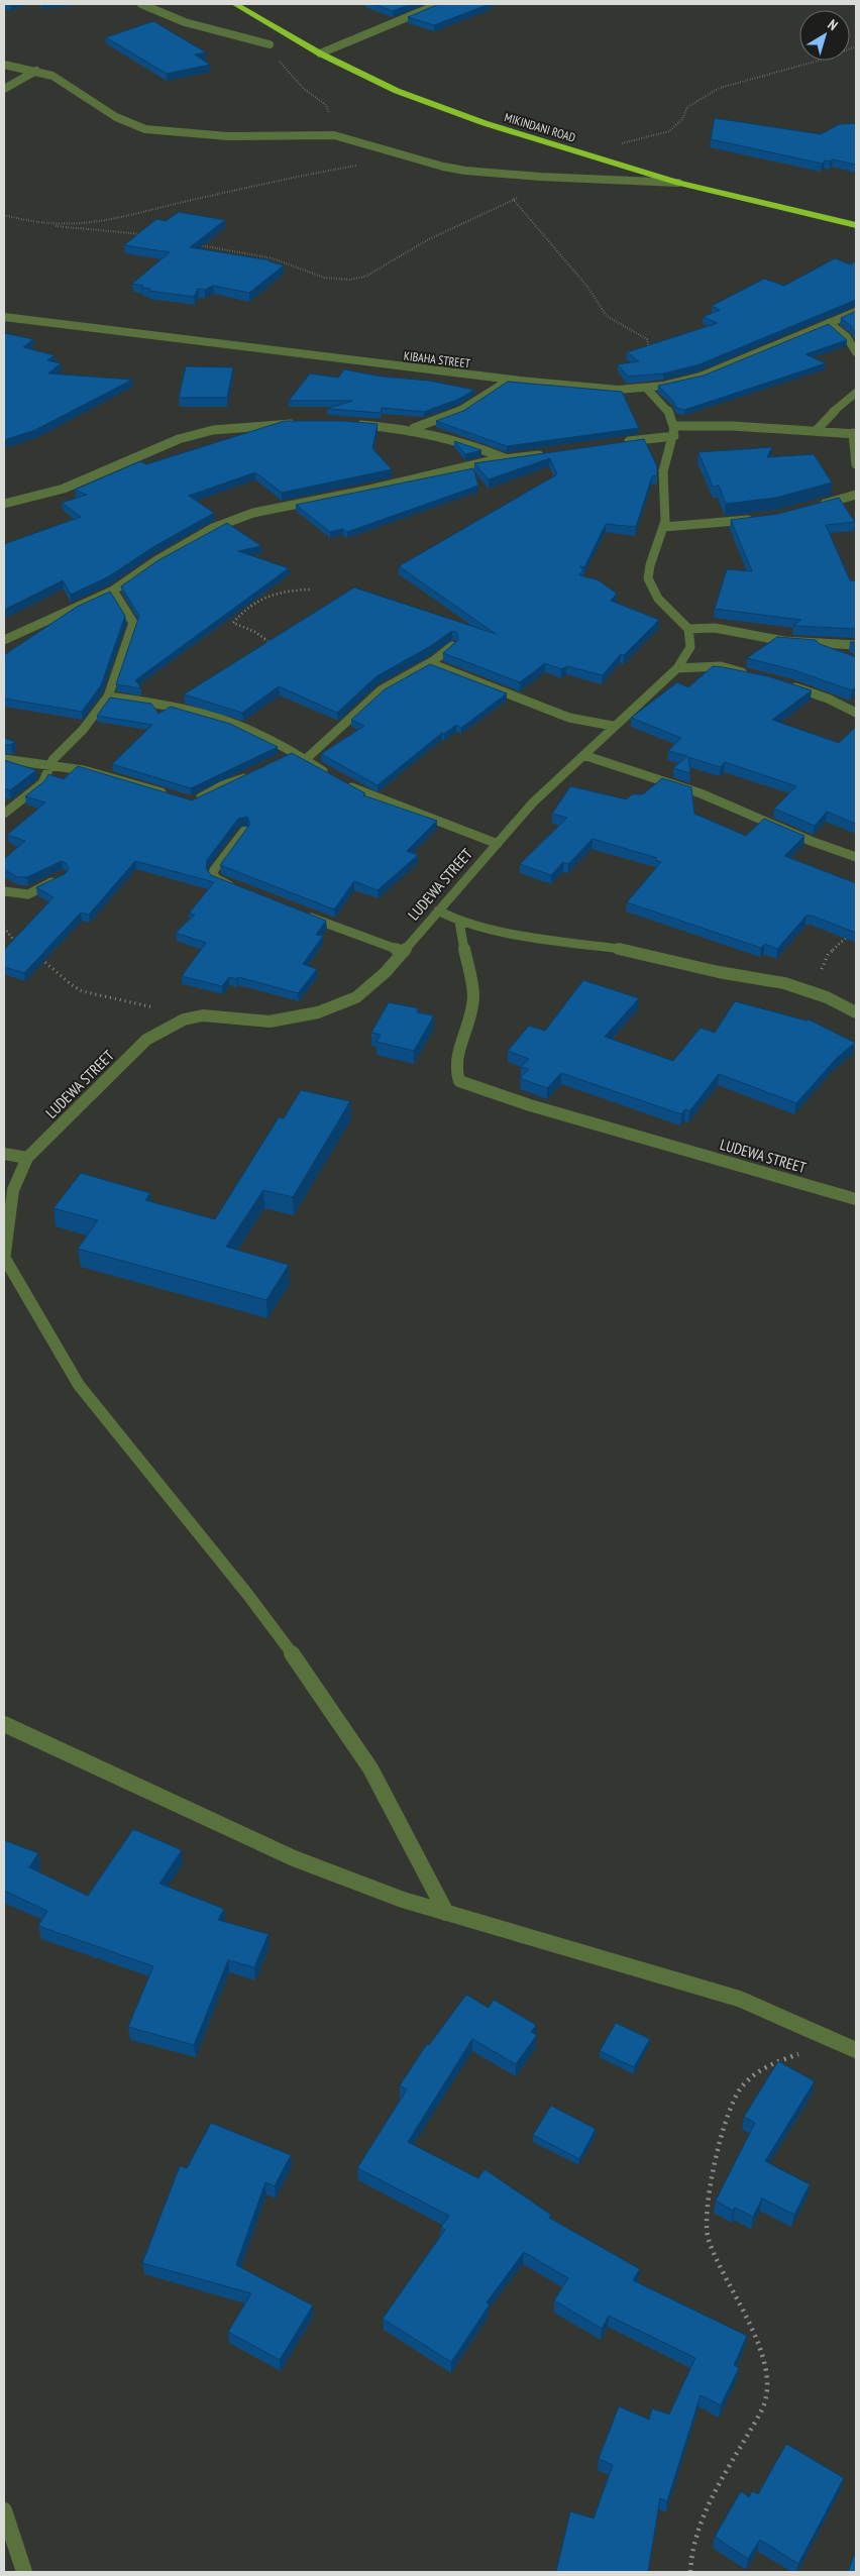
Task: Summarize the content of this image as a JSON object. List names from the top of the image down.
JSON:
{
  "streets": {
    "highway": ["MIKINDANI ROAD"],
    "street": ["KIBAHA STREET", "LUDEWA STREET"]
  },
  "north": "top right"
}
